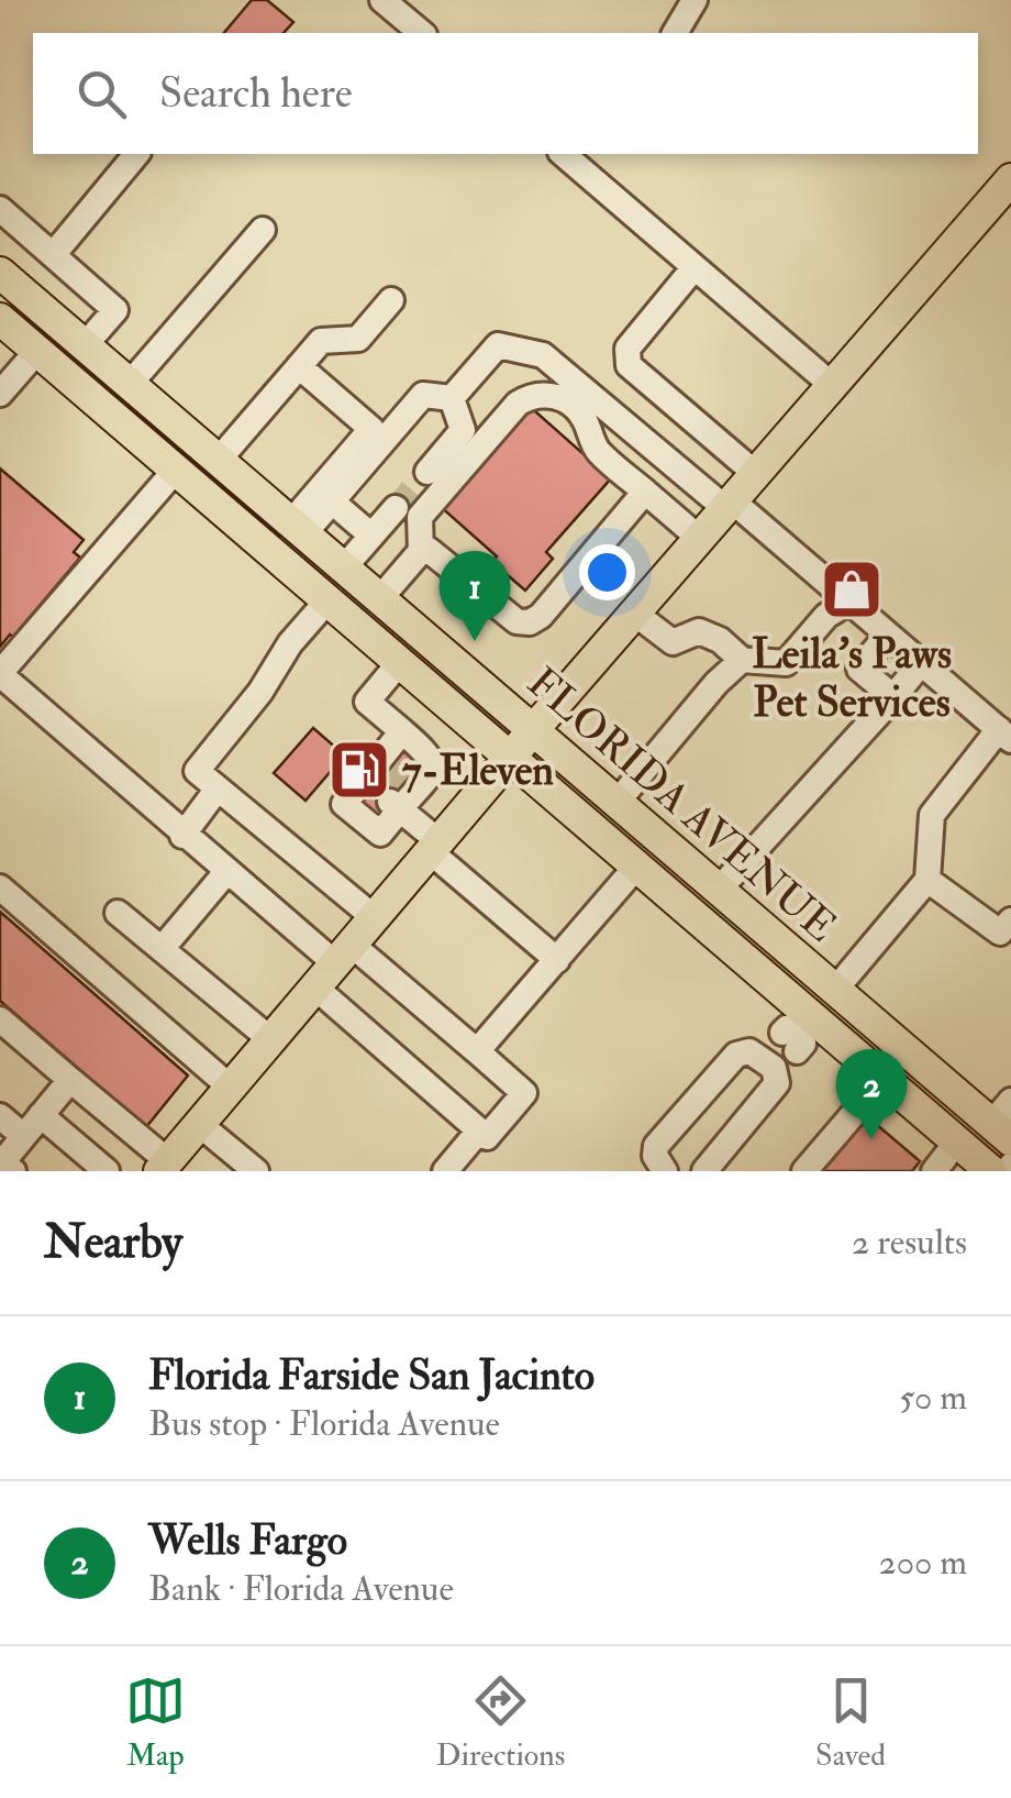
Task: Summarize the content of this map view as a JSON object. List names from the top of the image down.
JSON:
{
  "streets": {
    "main road": ["FLORIDA AVENUE"]
  },
  "places": {
    "shop": ["Leila's Paws Pet Services"],
    "fuel station": ["7-Eleven"]
  },
  "page": {
    "search": "Search here",
    "pins": ["1", "2"],
    "heading": ["Nearby", "2 results"],
    "list": [
      {
        "mark": "1",
        "name": "Florida Farside San Jacinto",
        "note": "Bus stop · Florida Avenue",
        "value": "50 m"
      },
      {
        "mark": "2",
        "name": "Wells Fargo",
        "note": "Bank · Florida Avenue",
        "value": "200 m"
      }
    ],
    "nav": ["Map", "Directions", "Saved"]
  }
}
